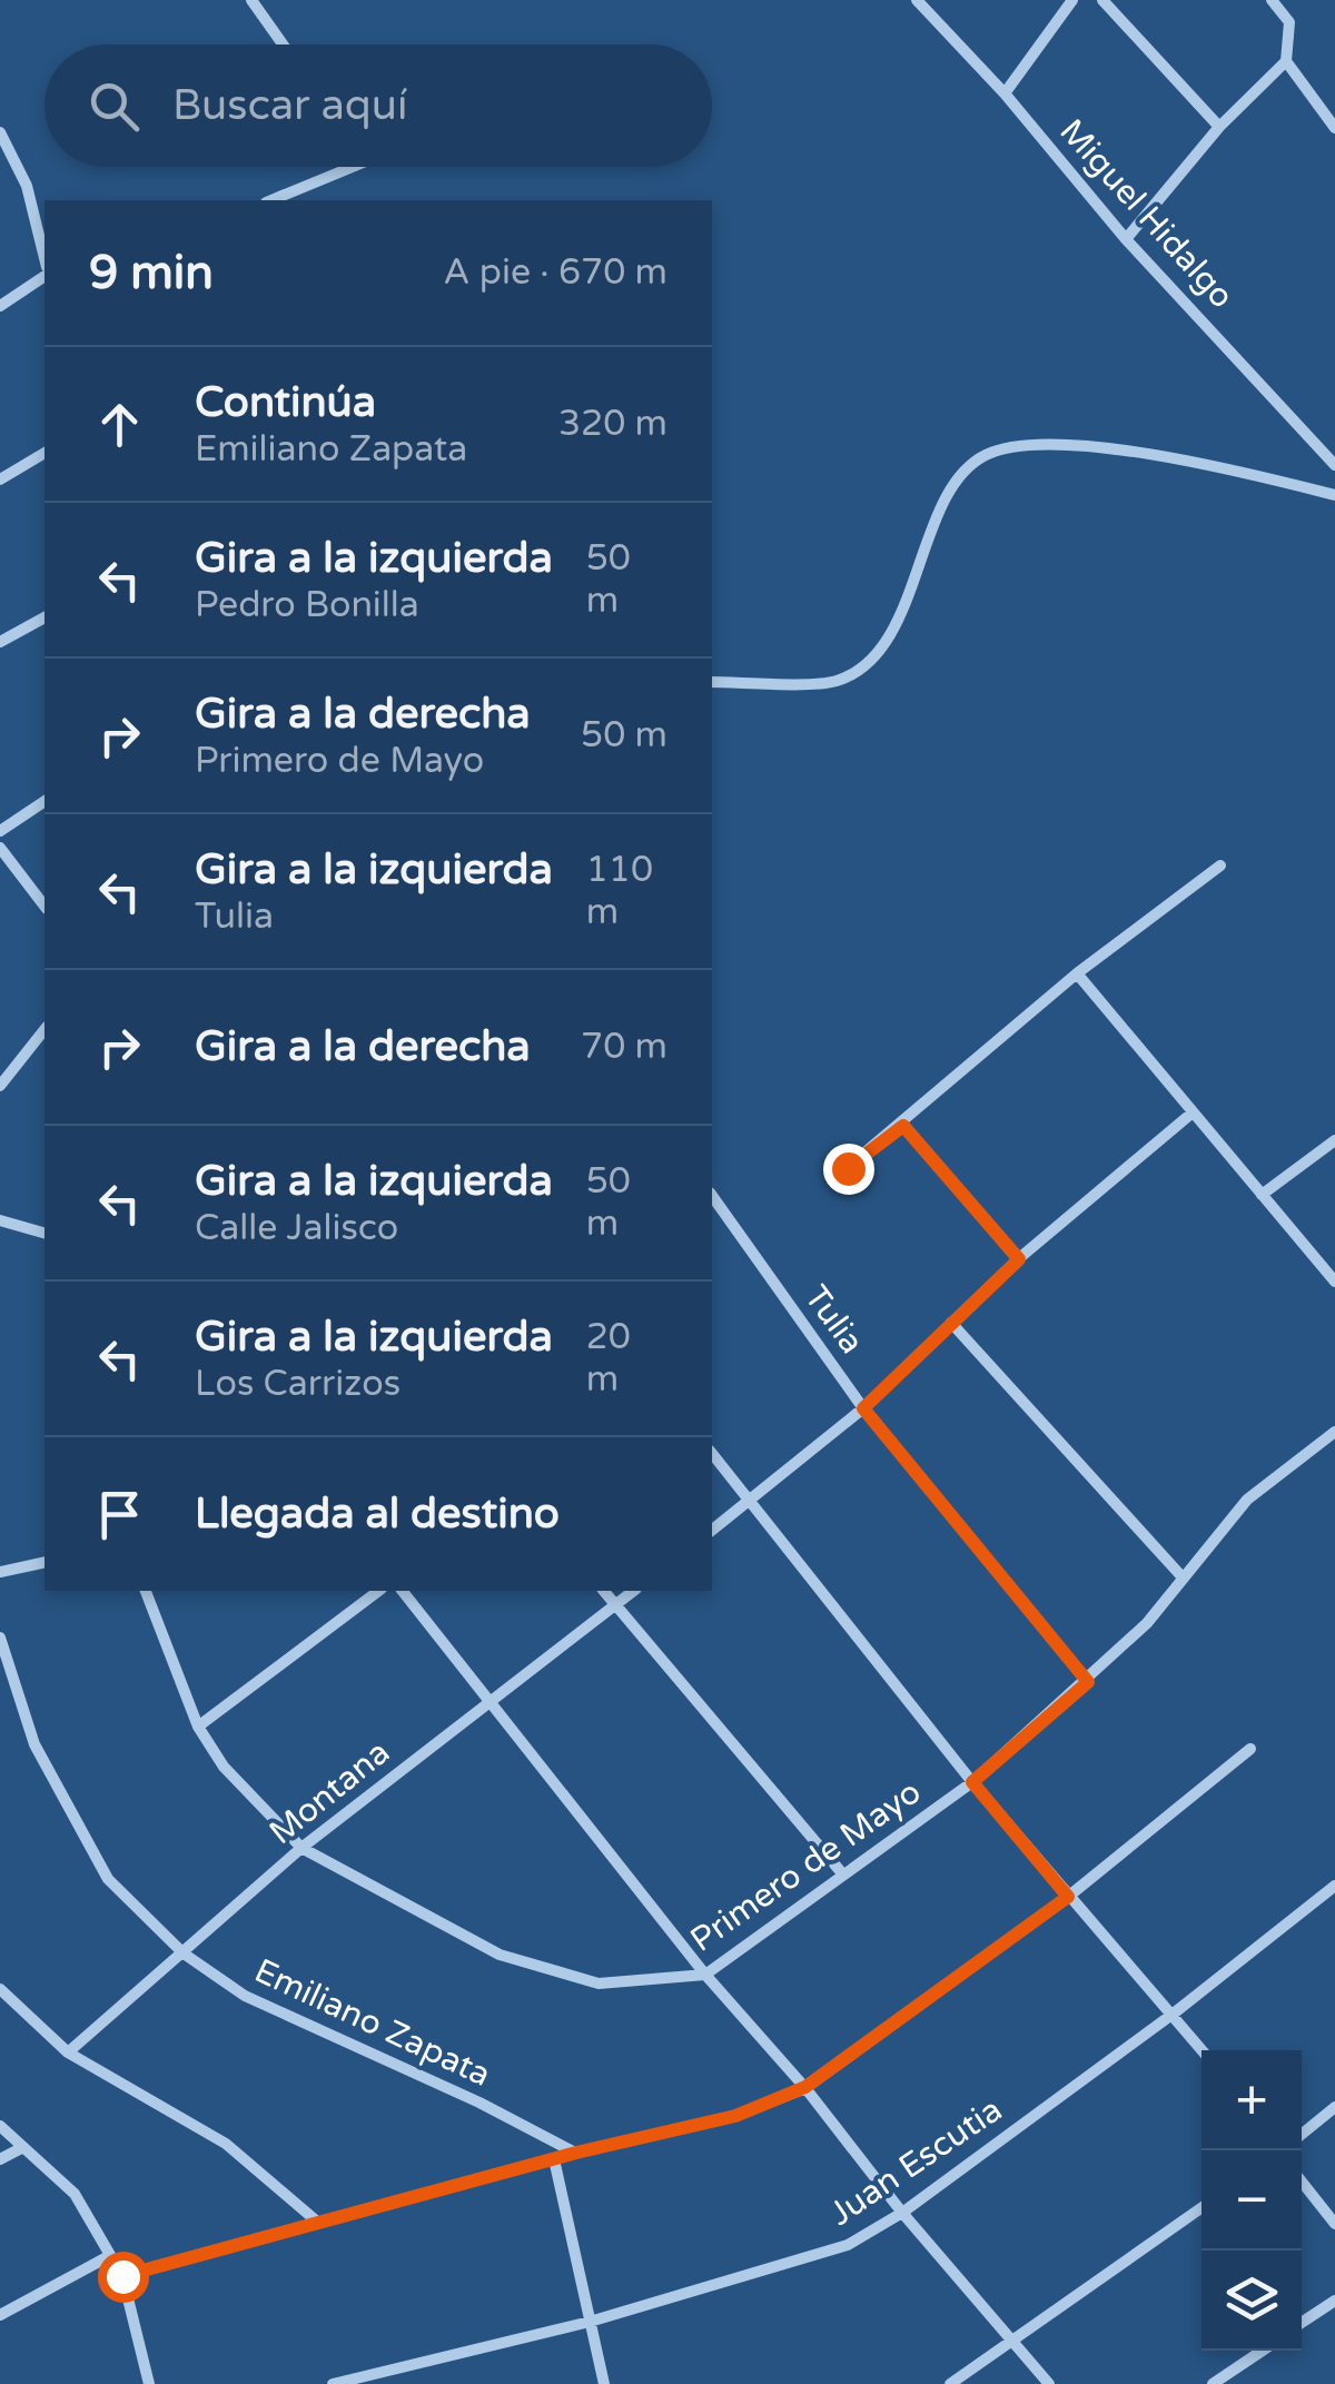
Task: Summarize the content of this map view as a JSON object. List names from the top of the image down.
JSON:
{
  "streets": {
    "street": [
      "Miguel Hidalgo",
      "Tulia",
      "Montana",
      "Primero de Mayo",
      "Emiliano Zapata",
      "Juan Escutia"
    ]
  },
  "crossings": [
    ["Tulia", "Primero de Mayo"],
    ["Montana", "Primero de Mayo"],
    ["Montana", "Emiliano Zapata"]
  ],
  "page": {
    "search": "Buscar aquí",
    "heading": ["9 min", "A pie · 670 m"],
    "list": [
      ["Continúa", "Emiliano Zapata", "320 m"],
      ["Gira a la izquierda", "Pedro Bonilla", "50 m"],
      ["Gira a la derecha", "Primero de Mayo", "50 m"],
      ["Gira a la izquierda", "Tulia", "110 m"],
      ["Gira a la derecha", "70 m"],
      ["Gira a la izquierda", "Calle Jalisco", "50 m"],
      ["Gira a la izquierda", "Los Carrizos", "20 m"],
      "Llegada al destino"
    ],
    "map_buttons": ["+", "−"]
  }
}
